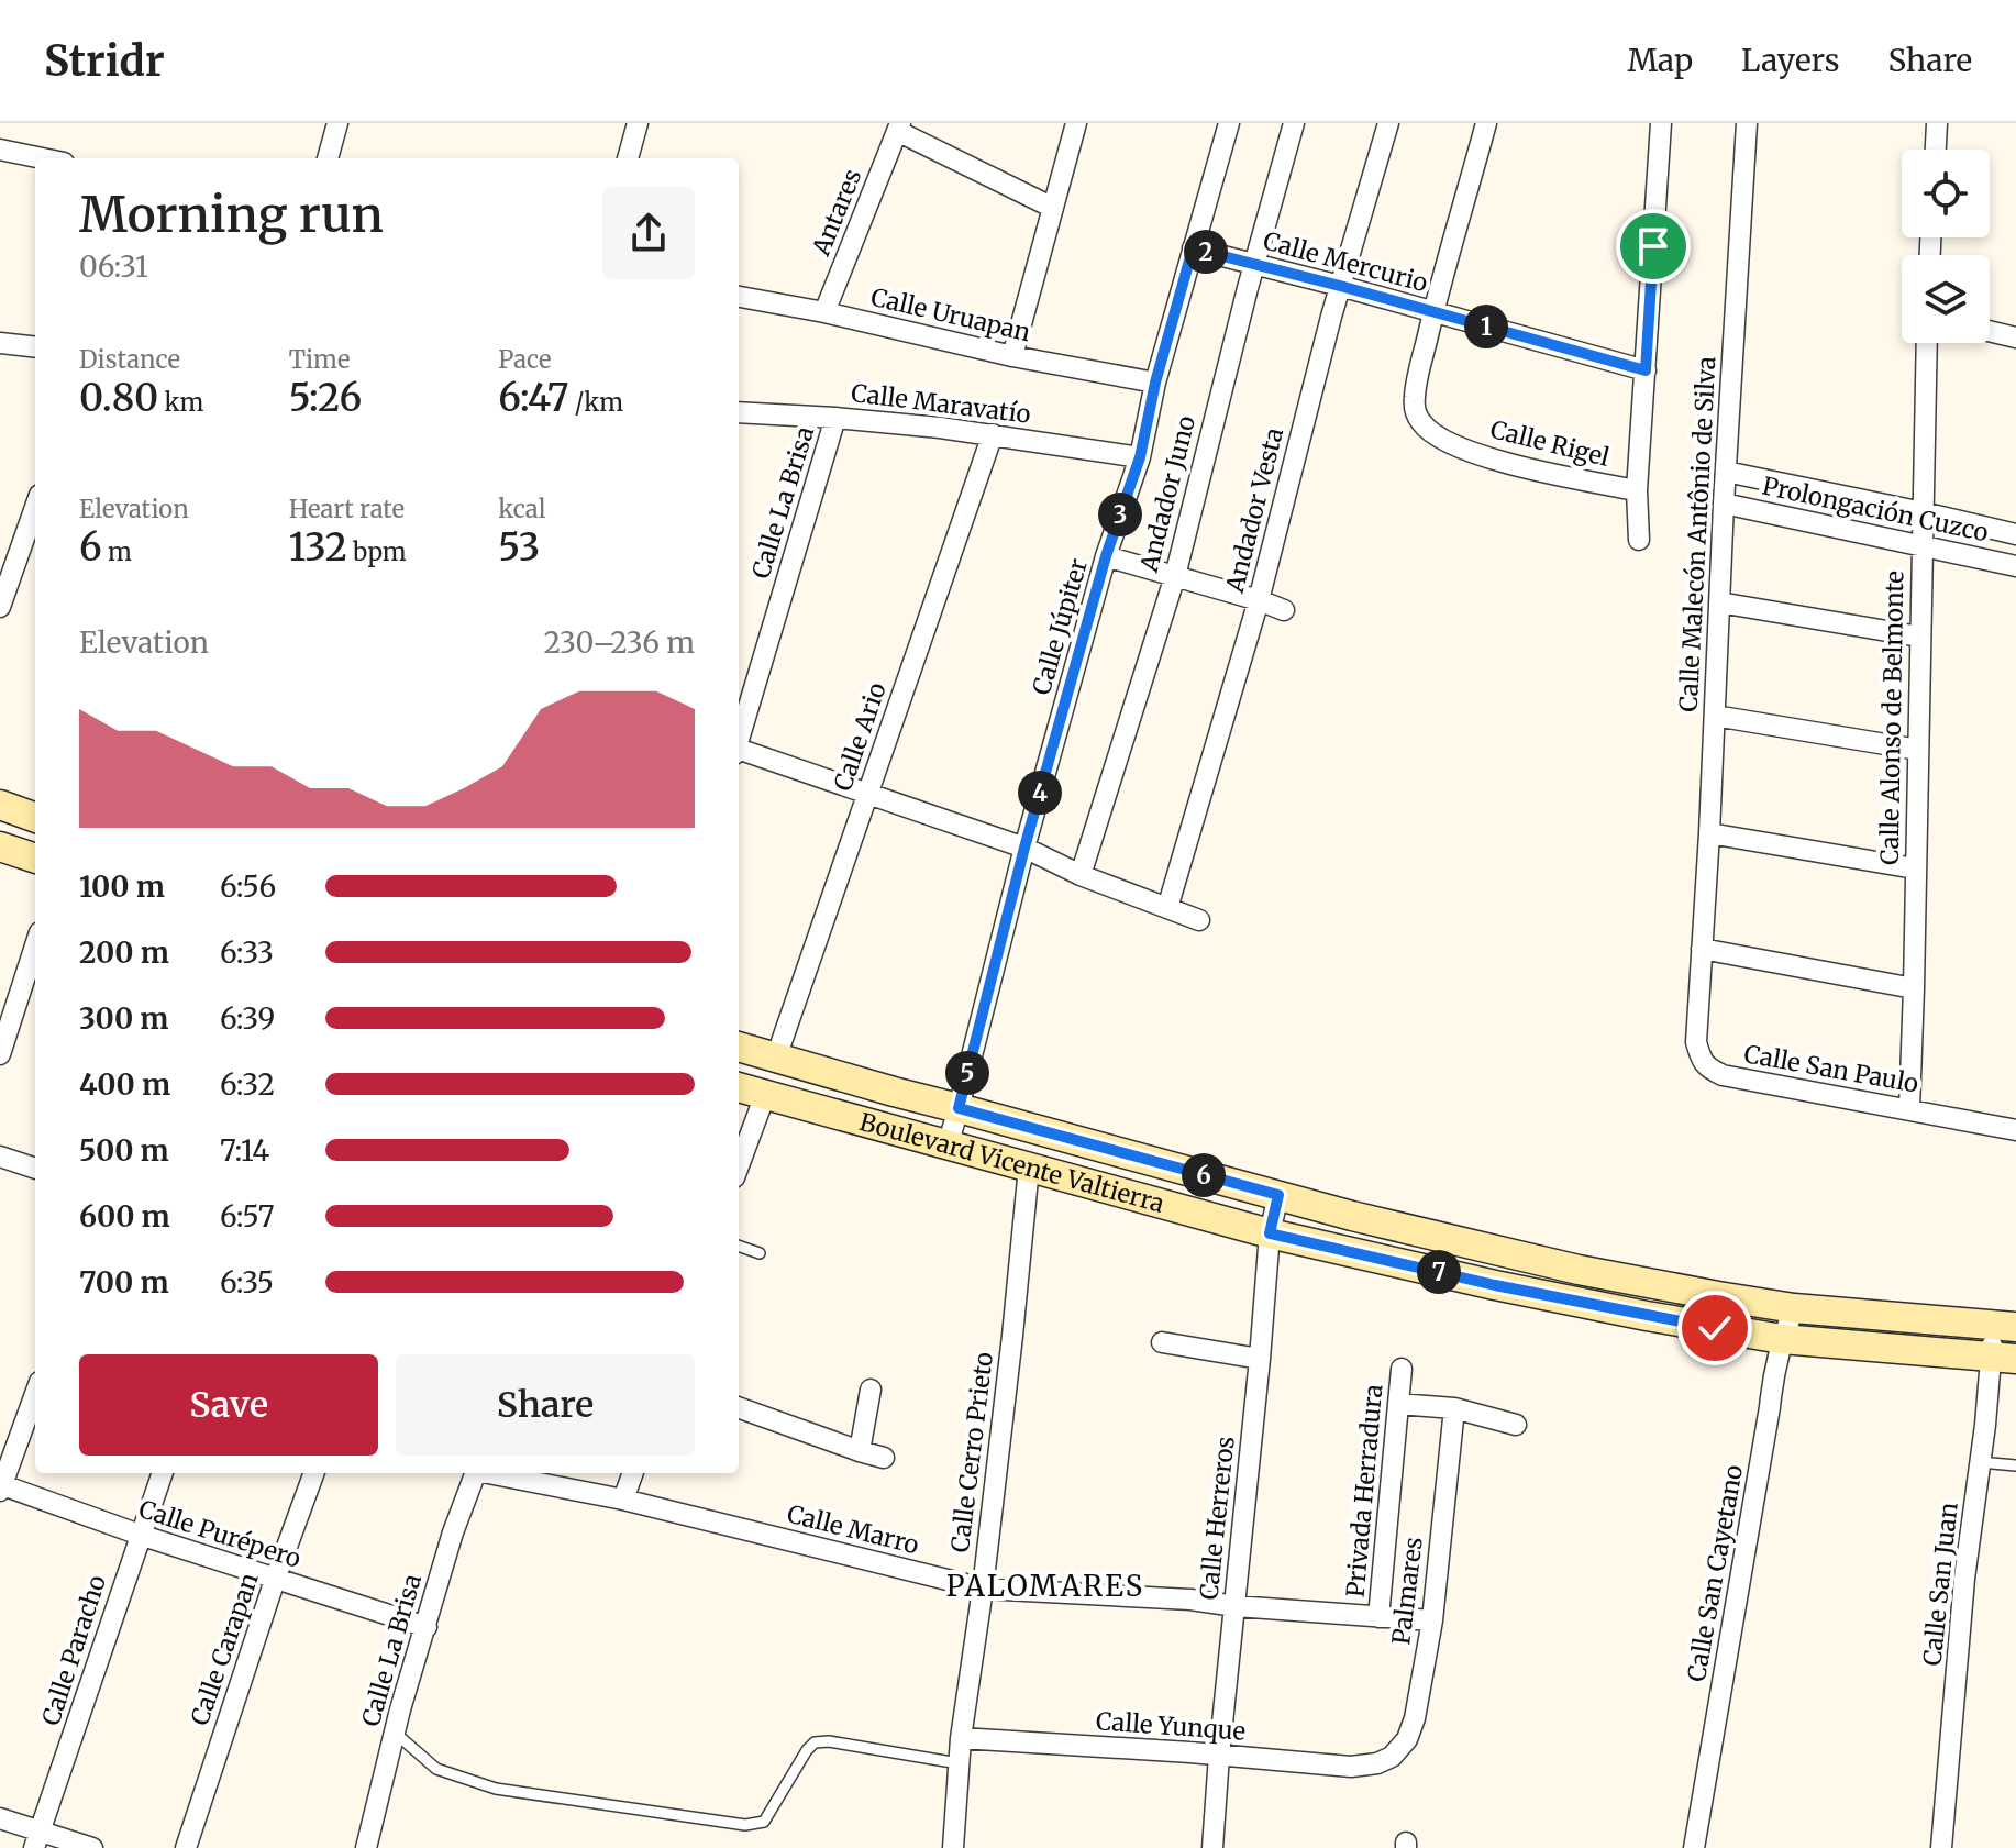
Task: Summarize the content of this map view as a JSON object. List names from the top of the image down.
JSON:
{
  "streets": {
    "main road": ["Boulevard Vicente Valtierra"],
    "street": [
      "Antares",
      "Calle Mercurio",
      "Calle Uruapan",
      "Calle Maravatío",
      "Calle Rigel",
      "Andador Juno",
      "Calle La Brisa",
      "Prolongación Cuzco",
      "Andador Vesta",
      "Calle Malecón Antônio de Silva",
      "Calle Júpiter",
      "Calle Alonso de Belmonte",
      "Calle Ario",
      "Calle San Paulo",
      "Calle Cerro Prieto",
      "Privada Herradura",
      "Calle Herreros",
      "Calle Marro",
      "Calle Purépero",
      "Calle San Cayetano",
      "Calle San Juan",
      "Palmares",
      "Calle Carapan",
      "Calle Paracho",
      "Calle Yunque"
    ]
  },
  "crossings": [
    ["Antares", "Calle Uruapan"],
    ["Calle Mercurio", "Calle Rigel"],
    ["Calle Mercurio", "Andador Juno"],
    ["Calle Mercurio", "Andador Vesta"],
    ["Calle Mercurio", "Calle Júpiter"],
    ["Calle Uruapan", "Calle Júpiter"],
    ["Calle Maravatío", "Calle La Brisa"],
    ["Calle Maravatío", "Calle Júpiter"],
    ["Calle Maravatío", "Calle Ario"],
    ["Calle La Brisa", "Calle Purépero"],
    ["Prolongación Cuzco", "Calle Malecón Antônio de Silva"],
    ["Prolongación Cuzco", "Calle Alonso de Belmonte"],
    ["Calle Malecón Antônio de Silva", "Calle San Paulo"],
    ["Calle Júpiter", "Boulevard Vicente Valtierra"],
    ["Calle Alonso de Belmonte", "Calle San Paulo"],
    ["Calle Ario", "Boulevard Vicente Valtierra"],
    ["Boulevard Vicente Valtierra", "Calle Cerro Prieto"],
    ["Boulevard Vicente Valtierra", "Calle Herreros"],
    ["Boulevard Vicente Valtierra", "Calle San Cayetano"],
    ["Boulevard Vicente Valtierra", "Calle San Juan"],
    ["Calle Cerro Prieto", "Calle Marro"],
    ["Calle Cerro Prieto", "Calle Yunque"],
    ["Privada Herradura", "Calle Marro"],
    ["Calle Herreros", "Calle Marro"],
    ["Calle Herreros", "Calle Yunque"],
    ["Calle Marro", "Palmares"],
    ["Calle Purépero", "Calle Carapan"],
    ["Calle Purépero", "Calle Paracho"],
    ["Palmares", "Calle Yunque"]
  ],
  "districts": ["PALOMARES"],
  "page": {
    "header": "Stridr",
    "nav": ["Map", "Layers", "Share"],
    "heading": ["Morning run", "06:31"],
    "pins": [
      "2",
      "1",
      "3",
      "4",
      "5",
      "6",
      "7"
    ],
    "stats": [
      ["Distance", "0.80 km"],
      ["Time", "5:26"],
      ["Pace", "6:47 /km"],
      ["Elevation", "6 m"],
      ["Heart rate", "132 bpm"],
      ["kcal", "53"]
    ],
    "chart": ["Elevation", "230–236 m"],
    "list": [
      {
        "name": "100 m",
        "note": "6:56"
      },
      {
        "name": "200 m",
        "note": "6:33"
      },
      {
        "name": "300 m",
        "note": "6:39"
      },
      {
        "name": "400 m",
        "note": "6:32"
      },
      {
        "name": "500 m",
        "note": "7:14"
      },
      {
        "name": "600 m",
        "note": "6:57"
      },
      {
        "name": "700 m",
        "note": "6:35"
      }
    ],
    "buttons": ["Save", "Share"]
  }
}
